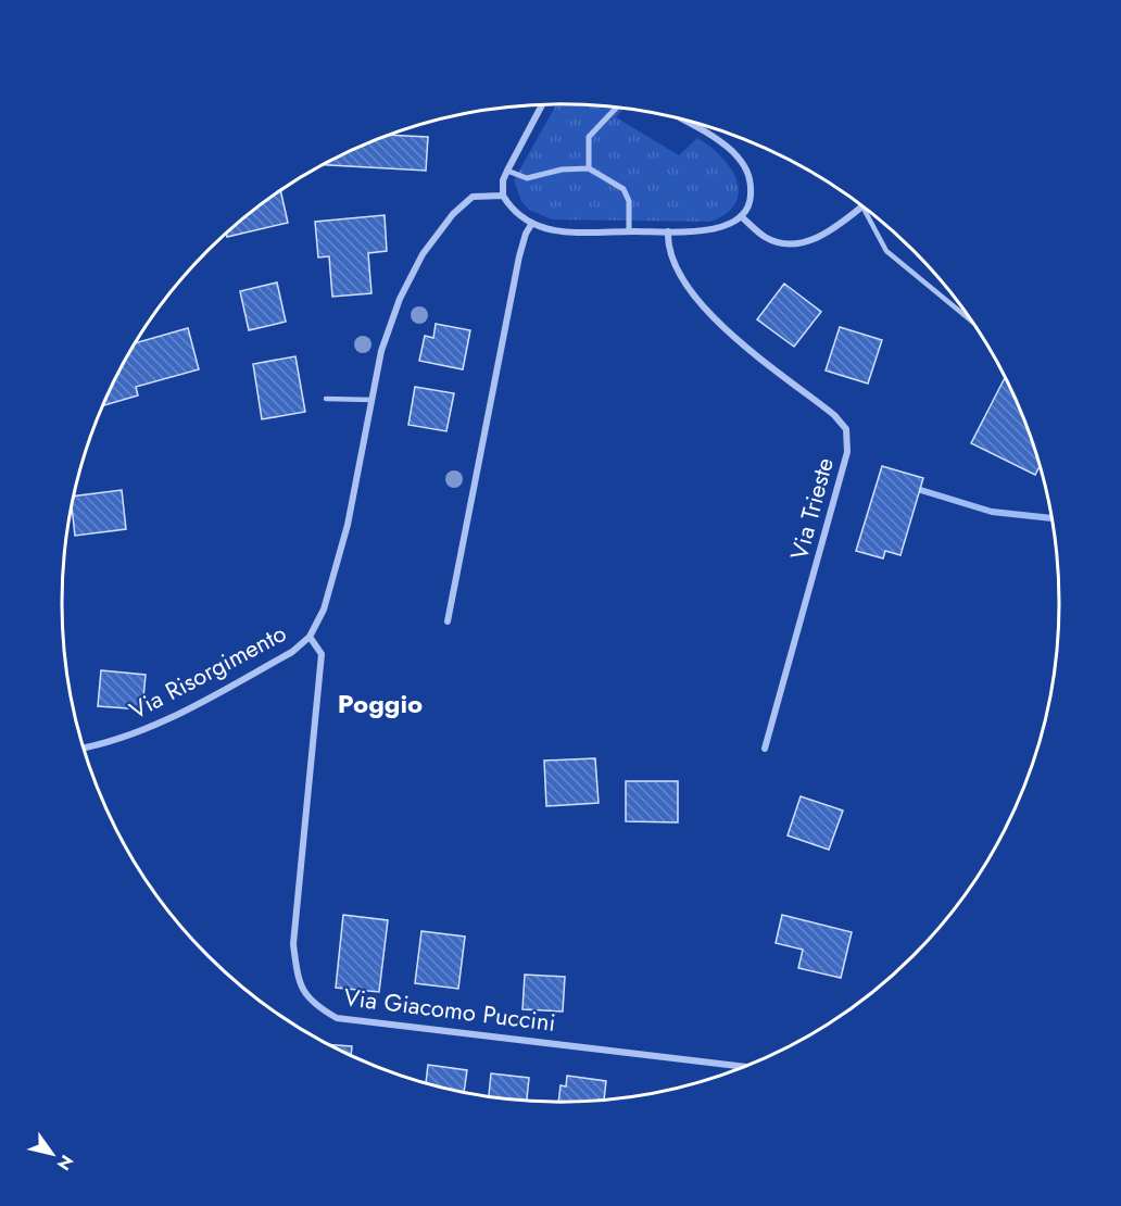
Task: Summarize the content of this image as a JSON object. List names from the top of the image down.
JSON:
{
  "streets": {
    "street": ["Via Trieste", "Via Risorgimento", "Via Giacomo Puccini"]
  },
  "crossings": [
    ["Via Risorgimento", "Via Giacomo Puccini"]
  ],
  "districts": ["Poggio"],
  "north": "bottom right"
}
